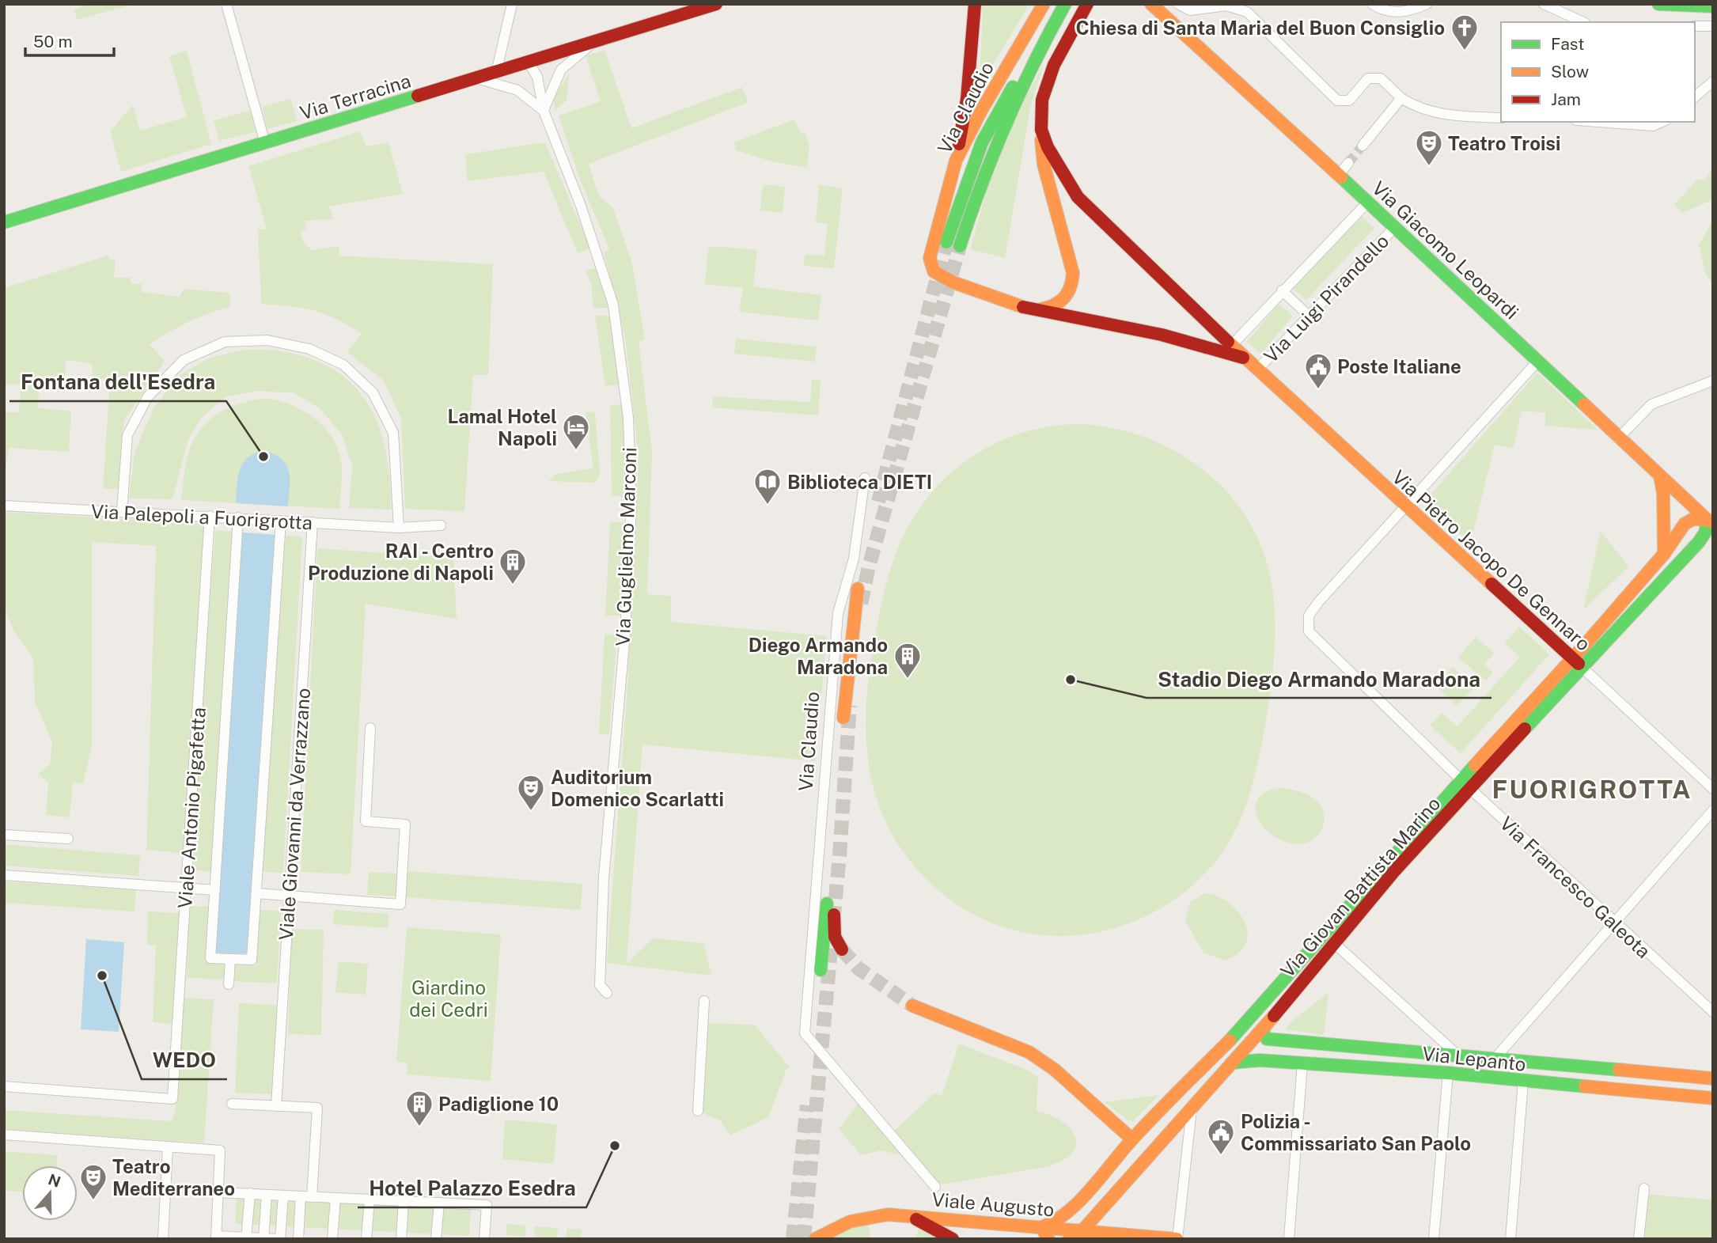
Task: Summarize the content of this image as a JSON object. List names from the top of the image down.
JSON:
{
  "streets": {
    "main road": [
      "Via Terracina",
      "Via Claudio",
      "Via Giacomo Leopardi",
      "Via Pietro Jacopo De Gennaro",
      "Via Giovan Battista Marino",
      "Via Lepanto",
      "Viale Augusto"
    ],
    "street": [
      "Via Luigi Pirandello",
      "Via Palepoli a Fuorigrotta",
      "Via Guglielmo Marconi",
      "Viale Antonio Pigafetta",
      "Viale Giovanni da Verrazzano",
      "Via Francesco Galeota"
    ]
  },
  "crossings": [
    ["Via Terracina", "Via Guglielmo Marconi"],
    ["Via Giacomo Leopardi", "Via Luigi Pirandello"],
    ["Via Giacomo Leopardi", "Via Giovan Battista Marino"],
    ["Via Luigi Pirandello", "Via Pietro Jacopo De Gennaro"],
    ["Via Palepoli a Fuorigrotta", "Viale Antonio Pigafetta"],
    ["Via Palepoli a Fuorigrotta", "Viale Giovanni da Verrazzano"],
    ["Via Pietro Jacopo De Gennaro", "Via Giovan Battista Marino"],
    ["Via Pietro Jacopo De Gennaro", "Via Francesco Galeota"],
    ["Via Giovan Battista Marino", "Via Francesco Galeota"],
    ["Via Giovan Battista Marino", "Via Lepanto"],
    ["Via Giovan Battista Marino", "Viale Augusto"]
  ],
  "districts": ["FUORIGROTTA"],
  "parks": ["Giardino dei Cedri"],
  "places": {
    "church": ["Chiesa di Santa Maria del Buon Consiglio"],
    "theatre": ["Teatro Troisi", "Auditorium Domenico Scarlatti", "Teatro Mediterraneo"],
    "public building": ["Poste Italiane", "Polizia - Commissariato San Paolo"],
    "hotel": ["Lamal Hotel Napoli"],
    "other": [
      "Fontana dell'Esedra",
      "Stadio Diego Armando Maradona",
      "WEDO",
      "Hotel Palazzo Esedra"
    ],
    "library": ["Biblioteca DIETI"],
    "building": ["RAI - Centro Produzione di Napoli", "Diego Armando Maradona", "Padiglione 10"]
  },
  "legend": ["Fast", "Slow", "Jam"],
  "scale_bar": "50 m",
  "north": "top"
}
